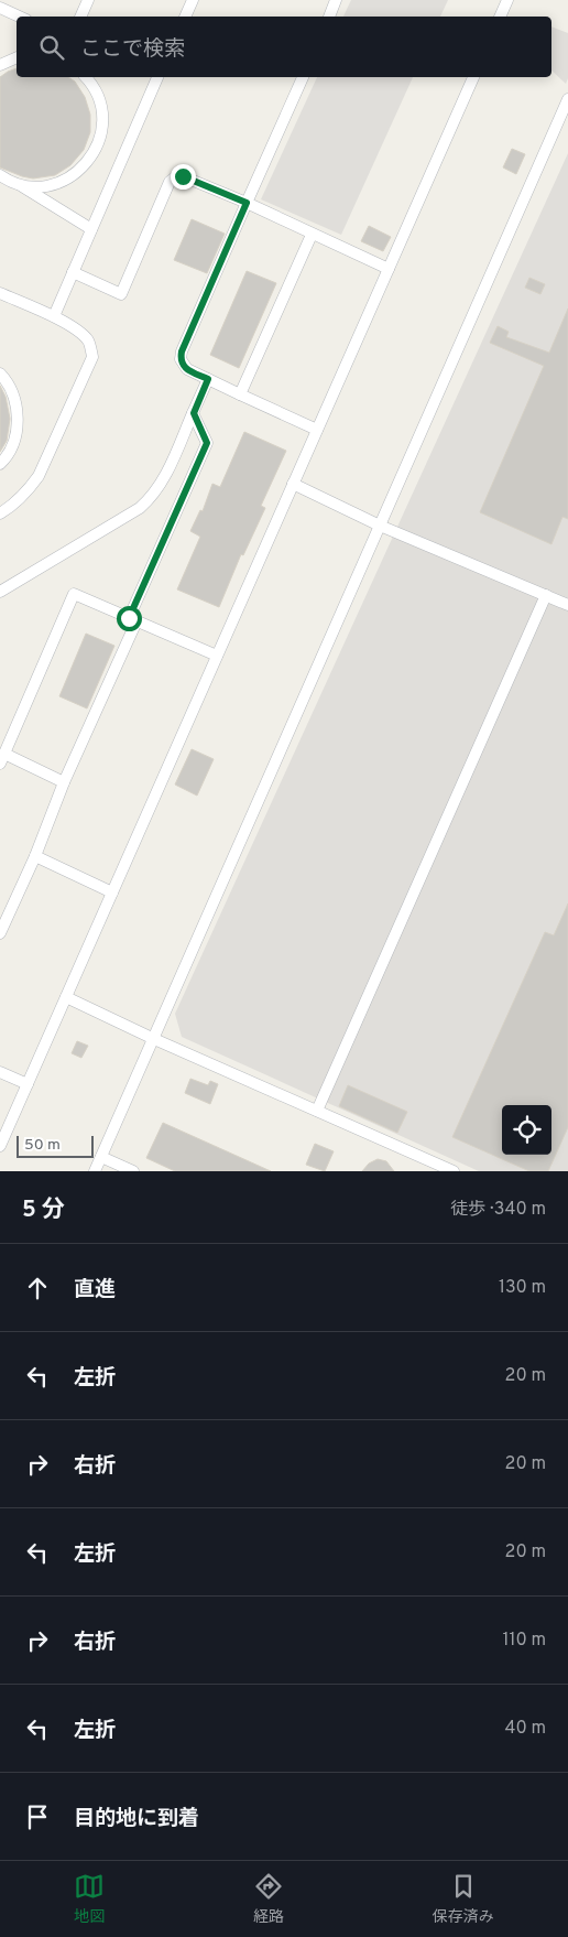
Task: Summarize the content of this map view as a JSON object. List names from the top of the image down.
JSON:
{
  "scale_bar": "50 m",
  "page": {
    "search": "ここで検索",
    "scale": "50 m",
    "heading": ["5 分", "徒歩 · 340 m"],
    "list": [
      ["直進", "130 m"],
      ["左折", "20 m"],
      ["右折", "20 m"],
      ["左折", "20 m"],
      ["右折", "110 m"],
      ["左折", "40 m"],
      "目的地に到着"
    ],
    "nav": ["地図", "経路", "保存済み"]
  }
}
